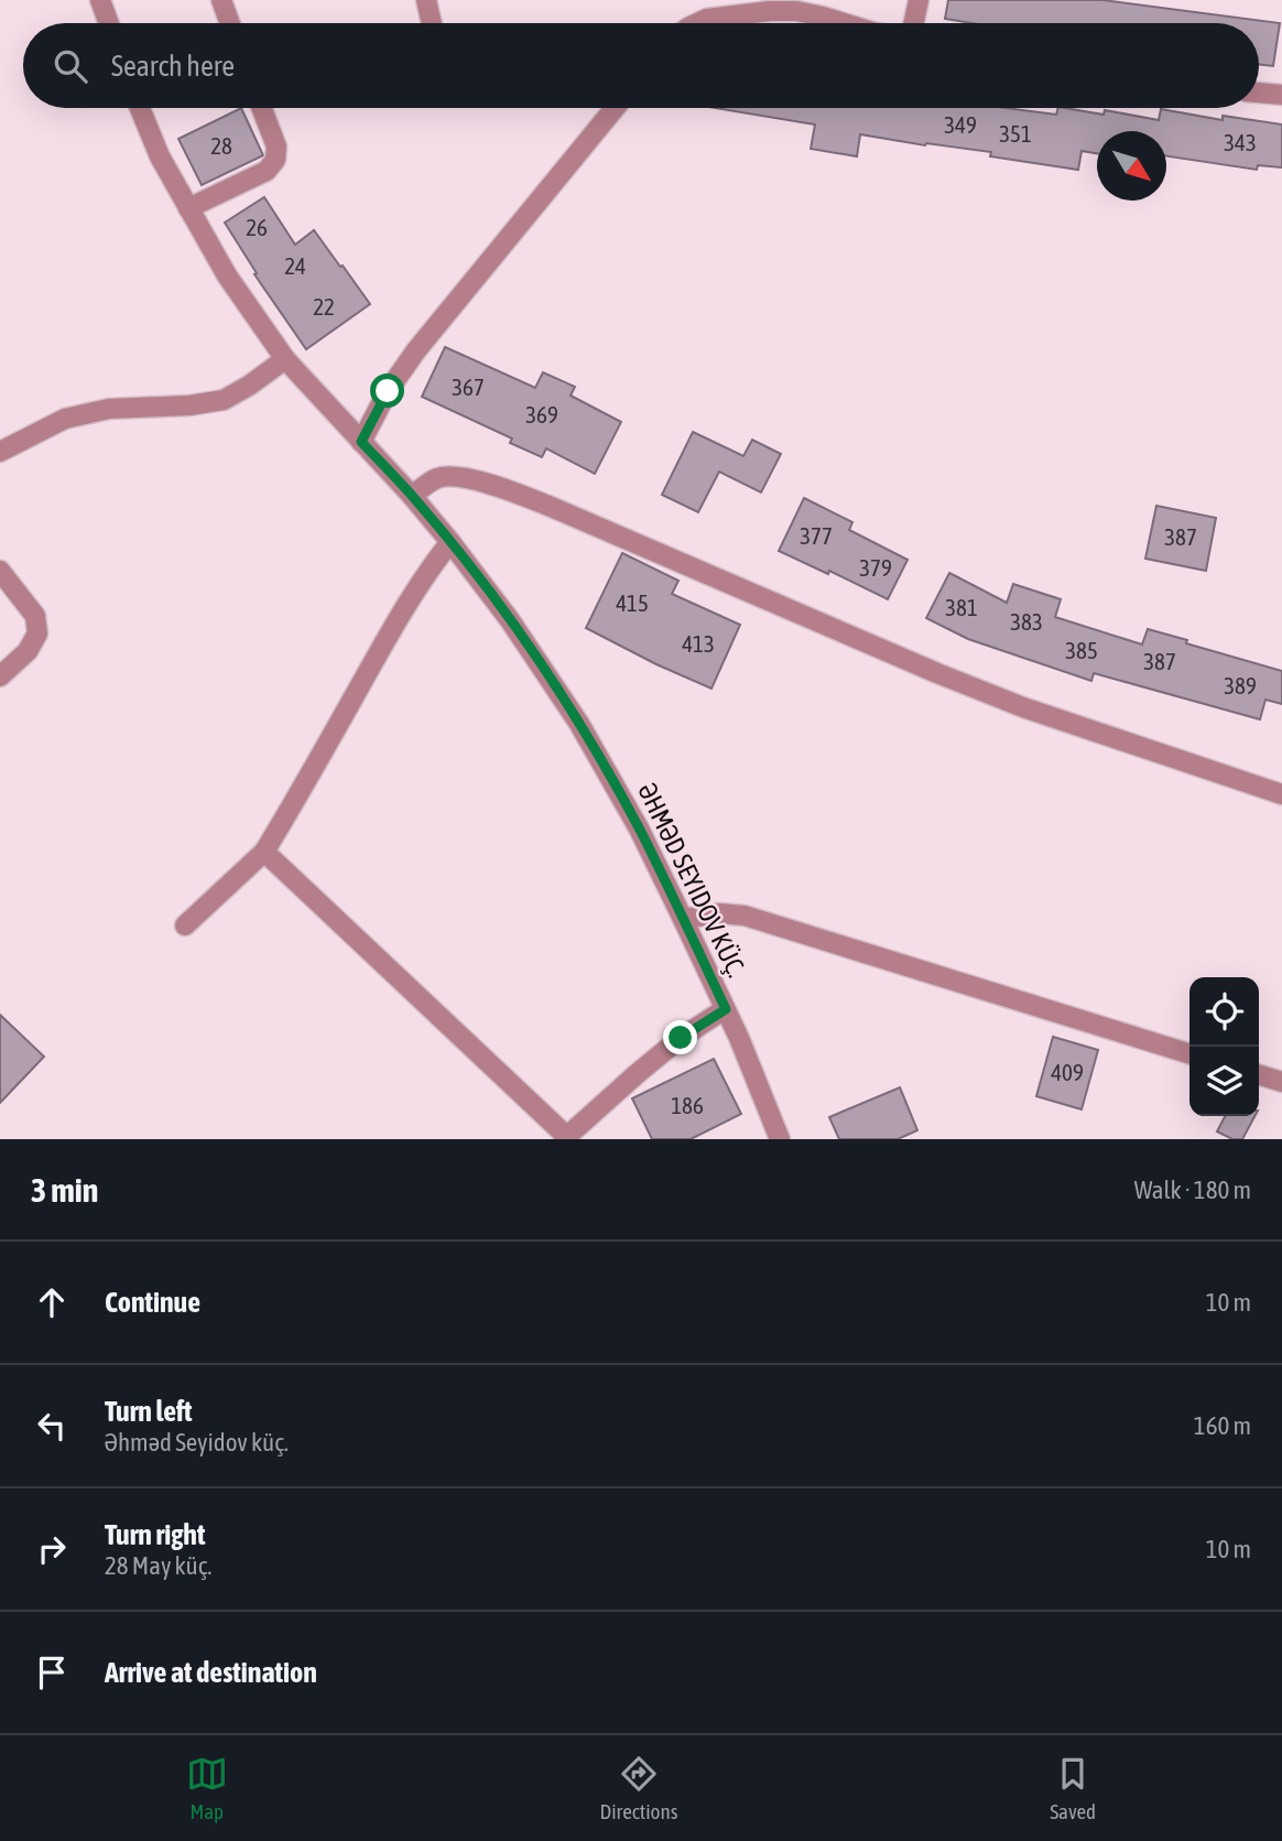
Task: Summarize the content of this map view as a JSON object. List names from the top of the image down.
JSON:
{
  "streets": {
    "street": ["ƏHMƏD SEYIDOV KÜÇ."]
  },
  "house_numbers": [
    "349",
    "351",
    "343",
    "28",
    "26",
    "24",
    "22",
    "367",
    "369",
    "377",
    "387",
    "379",
    "415",
    "381",
    "383",
    "413",
    "385",
    "387",
    "389",
    "409",
    "186"
  ],
  "north": "bottom right",
  "page": {
    "search": "Search here",
    "heading": ["3 min", "Walk · 180 m"],
    "list": [
      ["Continue", "10 m"],
      ["Turn left", "Əhməd Seyidov küç.", "160 m"],
      ["Turn right", "28 May küç.", "10 m"],
      "Arrive at destination"
    ],
    "nav": ["Map", "Directions", "Saved"]
  }
}
